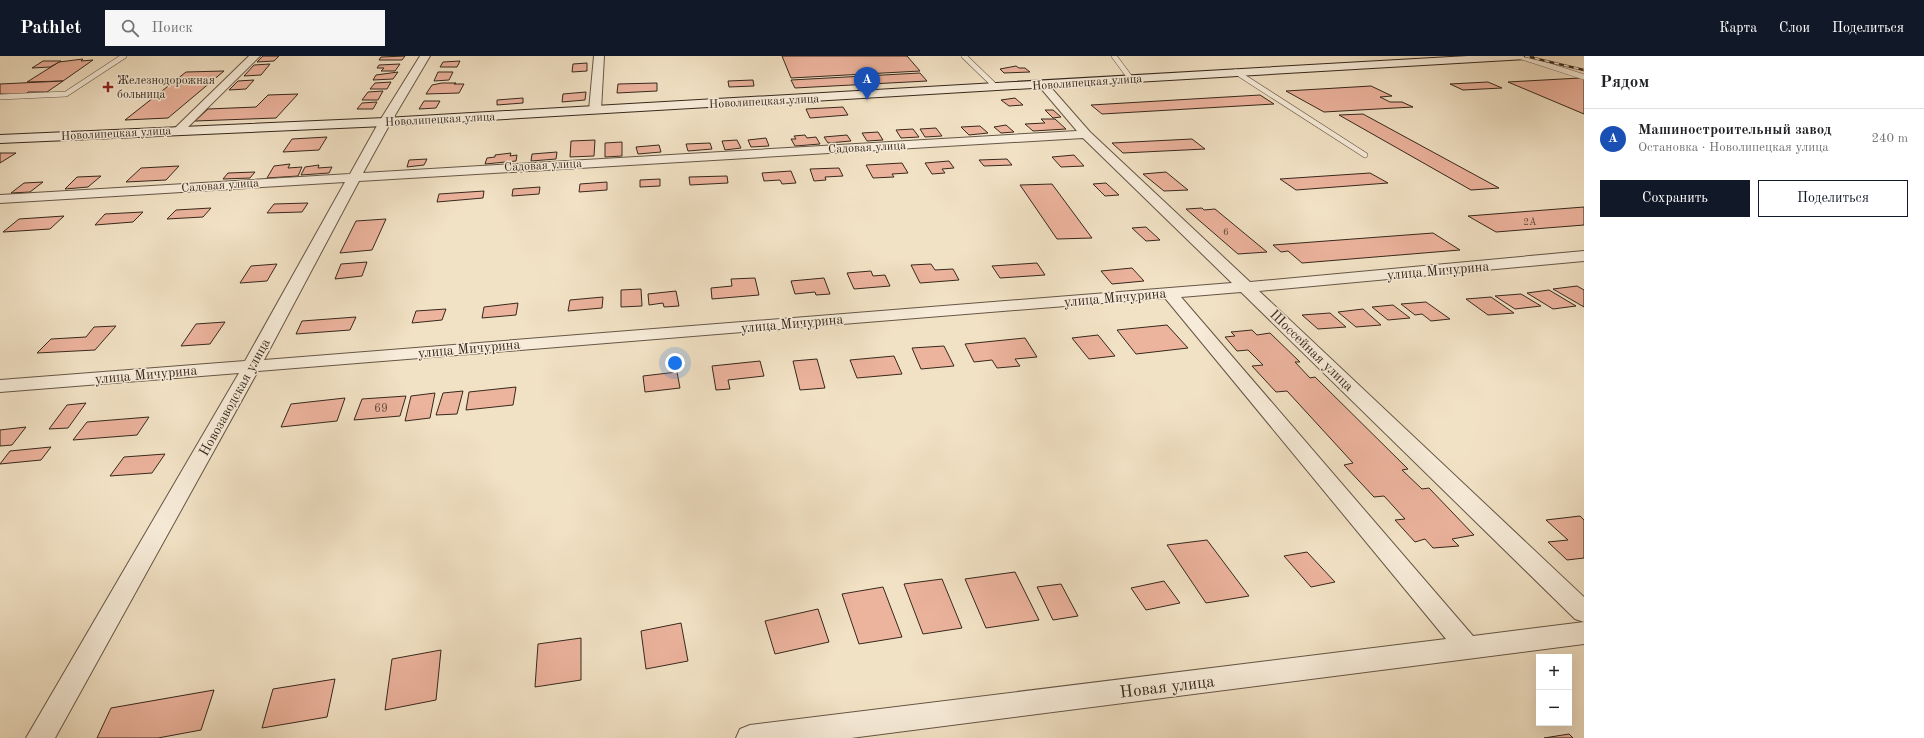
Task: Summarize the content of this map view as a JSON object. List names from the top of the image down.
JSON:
{
  "streets": {
    "street": [
      "Новолипецкая улица",
      "Садовая улица",
      "улица Мичурина",
      "Шоссейная улица",
      "Новозаводская улица",
      "Новая улица"
    ]
  },
  "crossings": [
    ["Новолипецкая улица", "Шоссейная улица"],
    ["Новолипецкая улица", "Новозаводская улица"],
    ["Садовая улица", "Шоссейная улица"],
    ["Садовая улица", "Новозаводская улица"],
    ["улица Мичурина", "Шоссейная улица"],
    ["улица Мичурина", "Новозаводская улица"]
  ],
  "places": {
    "health": ["Железнодорожная больница"]
  },
  "house_numbers": ["2А", "6", "69"],
  "page": {
    "header": "Pathlet",
    "search": "Поиск",
    "nav": ["Карта", "Слои", "Поделиться"],
    "heading": "Рядом",
    "pins": "A",
    "list": [
      {
        "mark": "A",
        "name": "Машиностроительный завод",
        "note": "Остановка · Новолипецкая улица",
        "value": "240 m"
      }
    ],
    "buttons": ["Сохранить", "Поделиться"],
    "map_buttons": ["+", "−"]
  }
}
